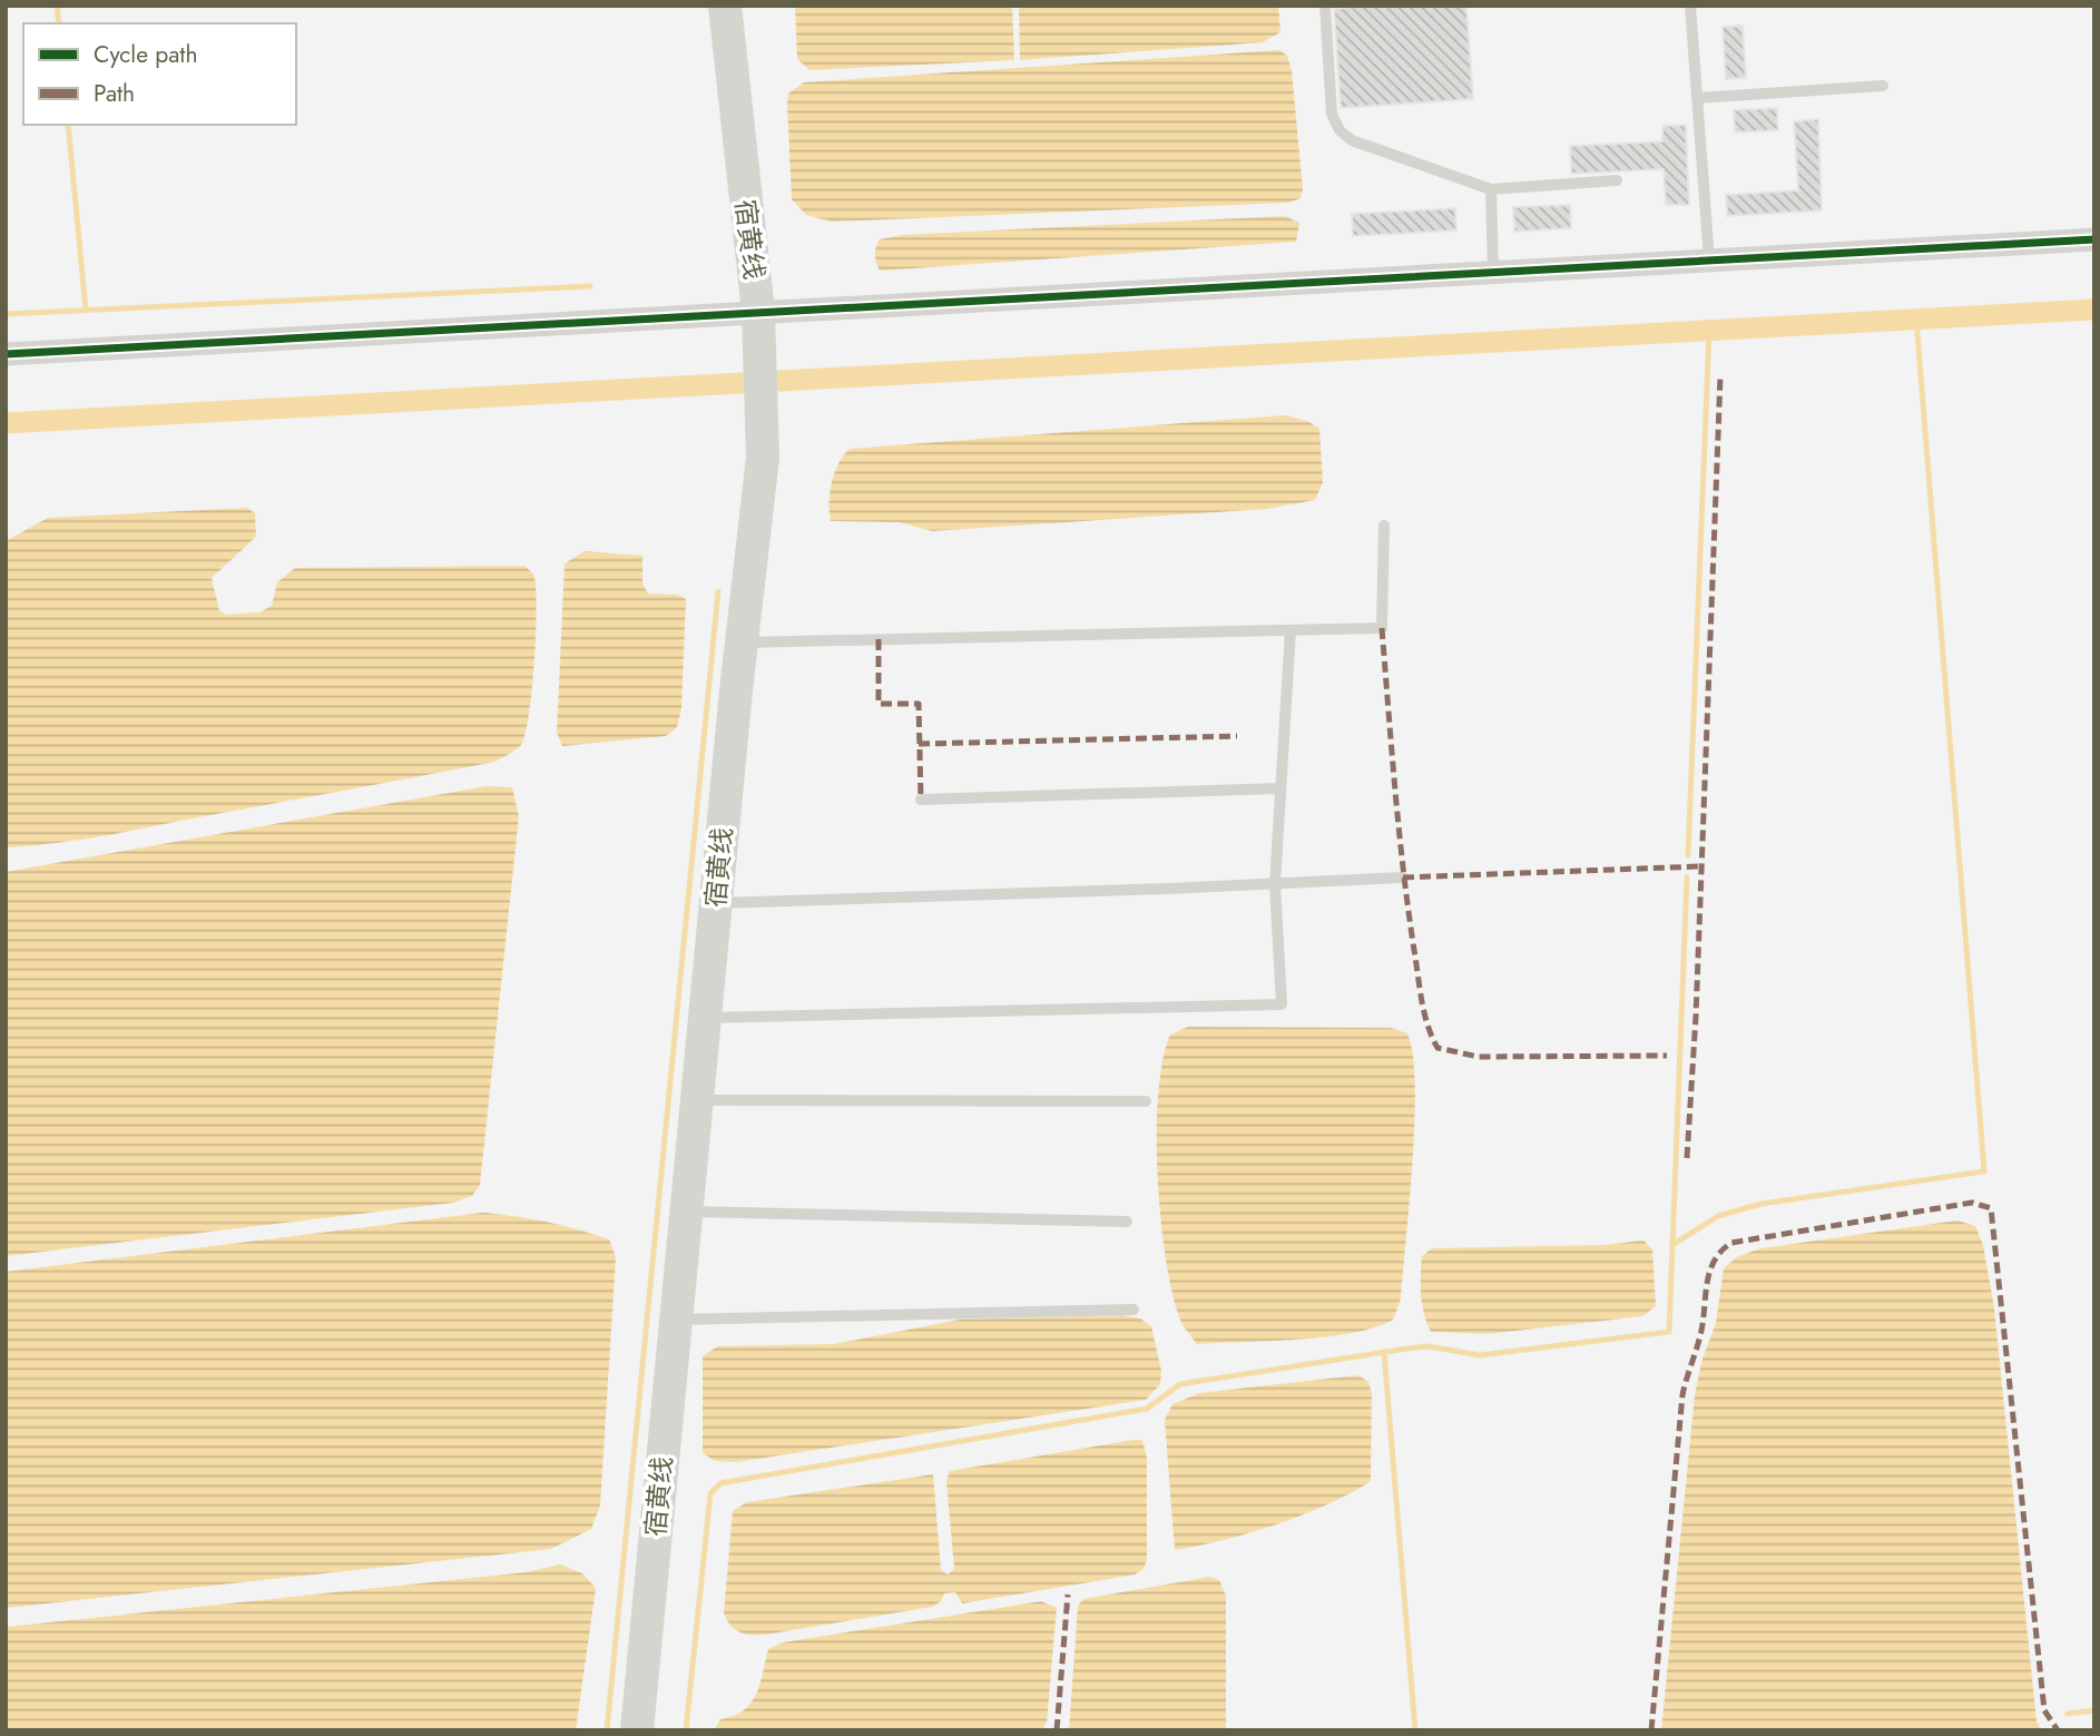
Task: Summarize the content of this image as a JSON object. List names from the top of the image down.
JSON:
{
  "streets": {
    "main road": ["宿黄线"]
  },
  "legend": ["Cycle path", "Path"]
}
